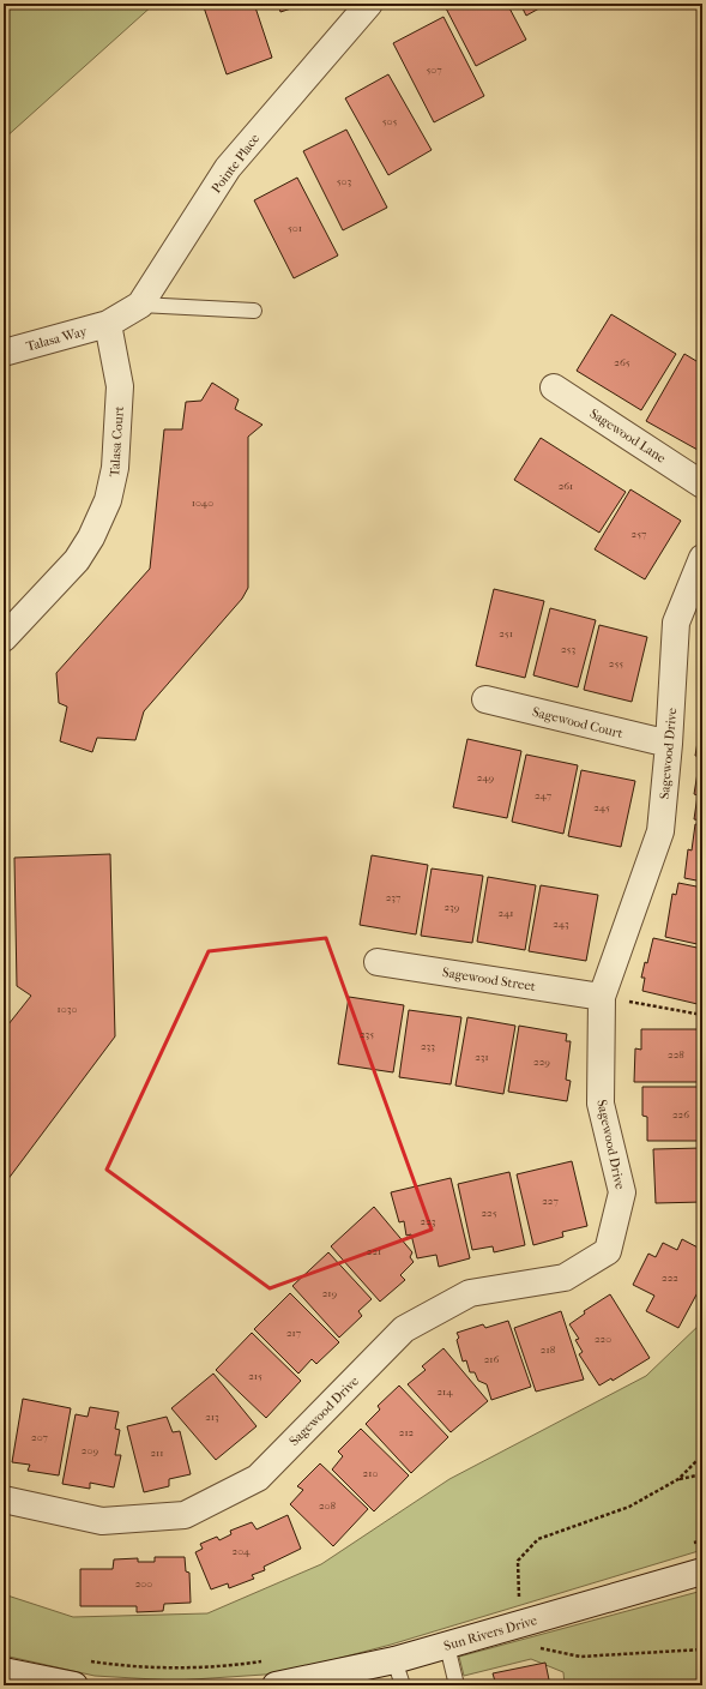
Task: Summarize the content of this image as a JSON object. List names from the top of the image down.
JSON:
{
  "streets": {
    "street": [
      "Pointe Place",
      "Talasa Way",
      "Sagewood Lane",
      "Talasa Court",
      "Sagewood Court",
      "Sagewood Drive",
      "Sagewood Street",
      "Sun Rivers Drive"
    ]
  },
  "crossings": [
    ["Pointe Place", "Talasa Way"],
    ["Pointe Place", "Talasa Court"],
    ["Talasa Way", "Talasa Court"],
    ["Sagewood Court", "Sagewood Drive"],
    ["Sagewood Drive", "Sagewood Street"]
  ],
  "house_numbers": [
    "507",
    "505",
    "503",
    "501",
    "265",
    "261",
    "1040",
    "257",
    "251",
    "253",
    "255",
    "249",
    "247",
    "245",
    "237",
    "239",
    "241",
    "243",
    "1030",
    "235",
    "233",
    "228",
    "231",
    "229",
    "226",
    "227",
    "225",
    "223",
    "221",
    "222",
    "219",
    "217",
    "220",
    "218",
    "216",
    "215",
    "214",
    "213",
    "212",
    "207",
    "209",
    "211",
    "210",
    "208",
    "204",
    "200"
  ]
}
